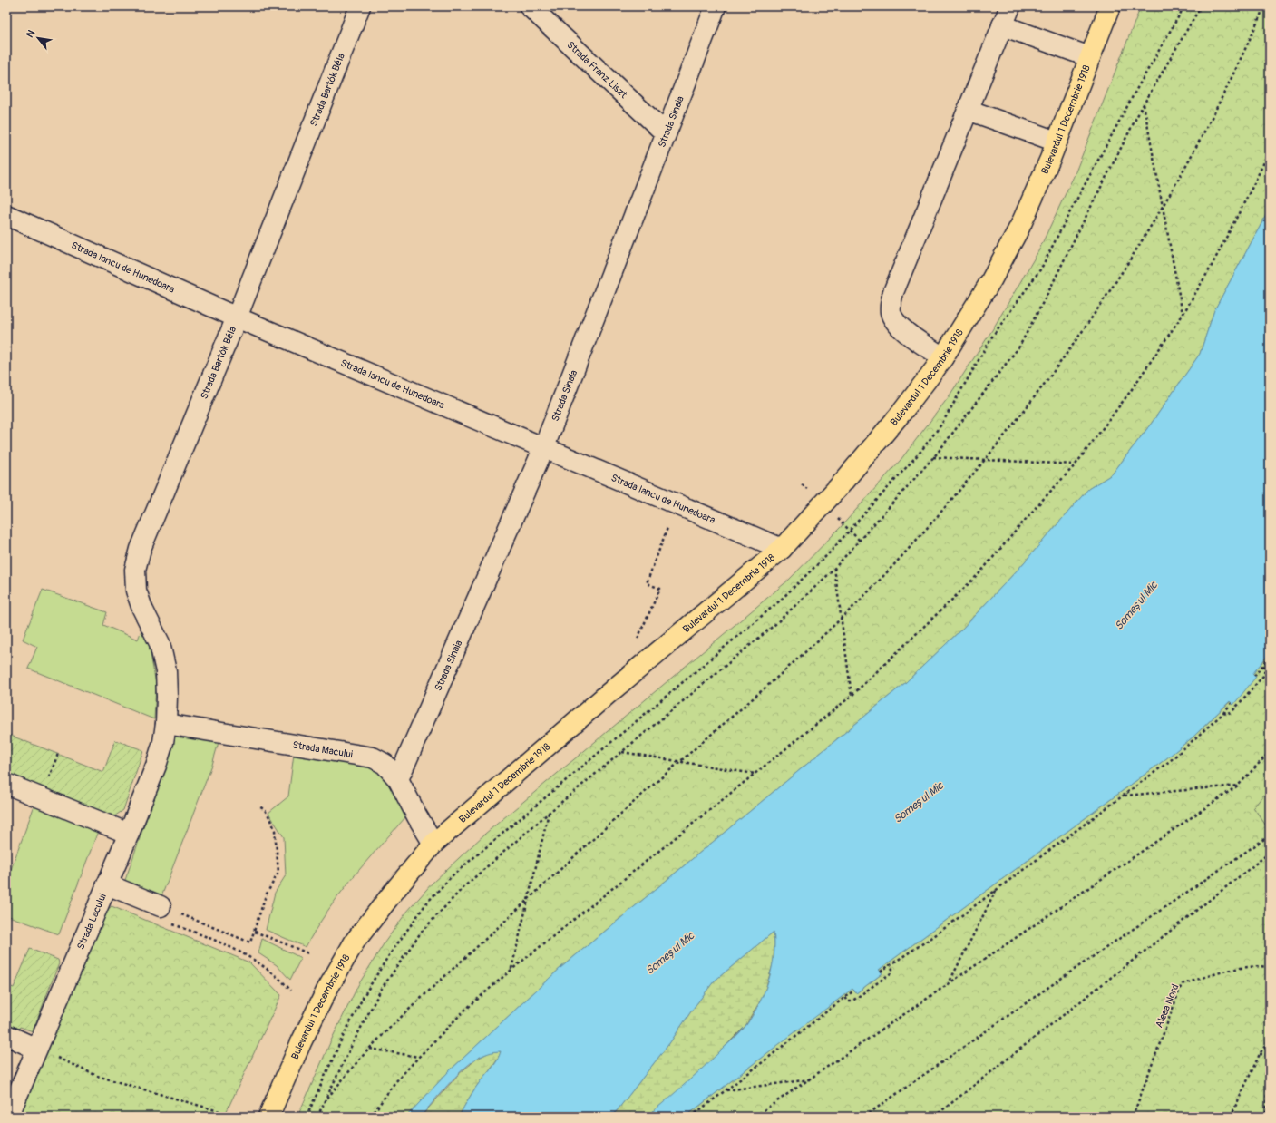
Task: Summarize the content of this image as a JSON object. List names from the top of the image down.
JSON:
{
  "streets": {
    "main road": ["Bulevardul 1 Decembrie 1918"],
    "street": [
      "Strada Franz Liszt",
      "Strada Bartók Béla",
      "Strada Sinaia",
      "Strada Iancu de Hunedoara",
      "Strada Macului",
      "Strada Lacului"
    ],
    "path": ["Aleea Nord"]
  },
  "crossings": [
    ["Strada Franz Liszt", "Strada Sinaia"],
    ["Strada Bartók Béla", "Strada Iancu de Hunedoara"],
    ["Strada Bartók Béla", "Strada Macului"],
    ["Strada Bartók Béla", "Strada Lacului"],
    ["Bulevardul 1 Decembrie 1918", "Strada Iancu de Hunedoara"],
    ["Bulevardul 1 Decembrie 1918", "Strada Macului"],
    ["Strada Sinaia", "Strada Iancu de Hunedoara"],
    ["Strada Sinaia", "Strada Macului"],
    ["Strada Macului", "Strada Lacului"]
  ],
  "water": ["Someșul Mic"],
  "north": "top left"
}
